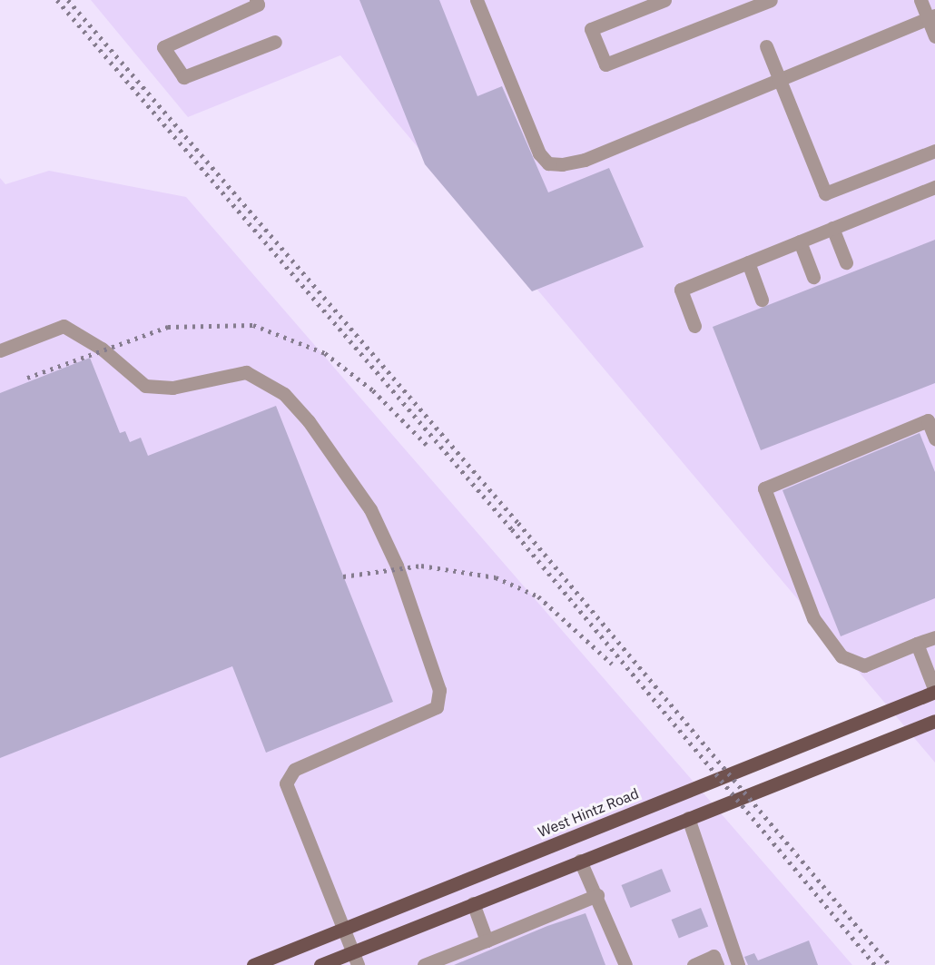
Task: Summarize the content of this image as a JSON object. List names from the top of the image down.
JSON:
{
  "streets": {
    "main road": ["West Hintz Road"]
  }
}
